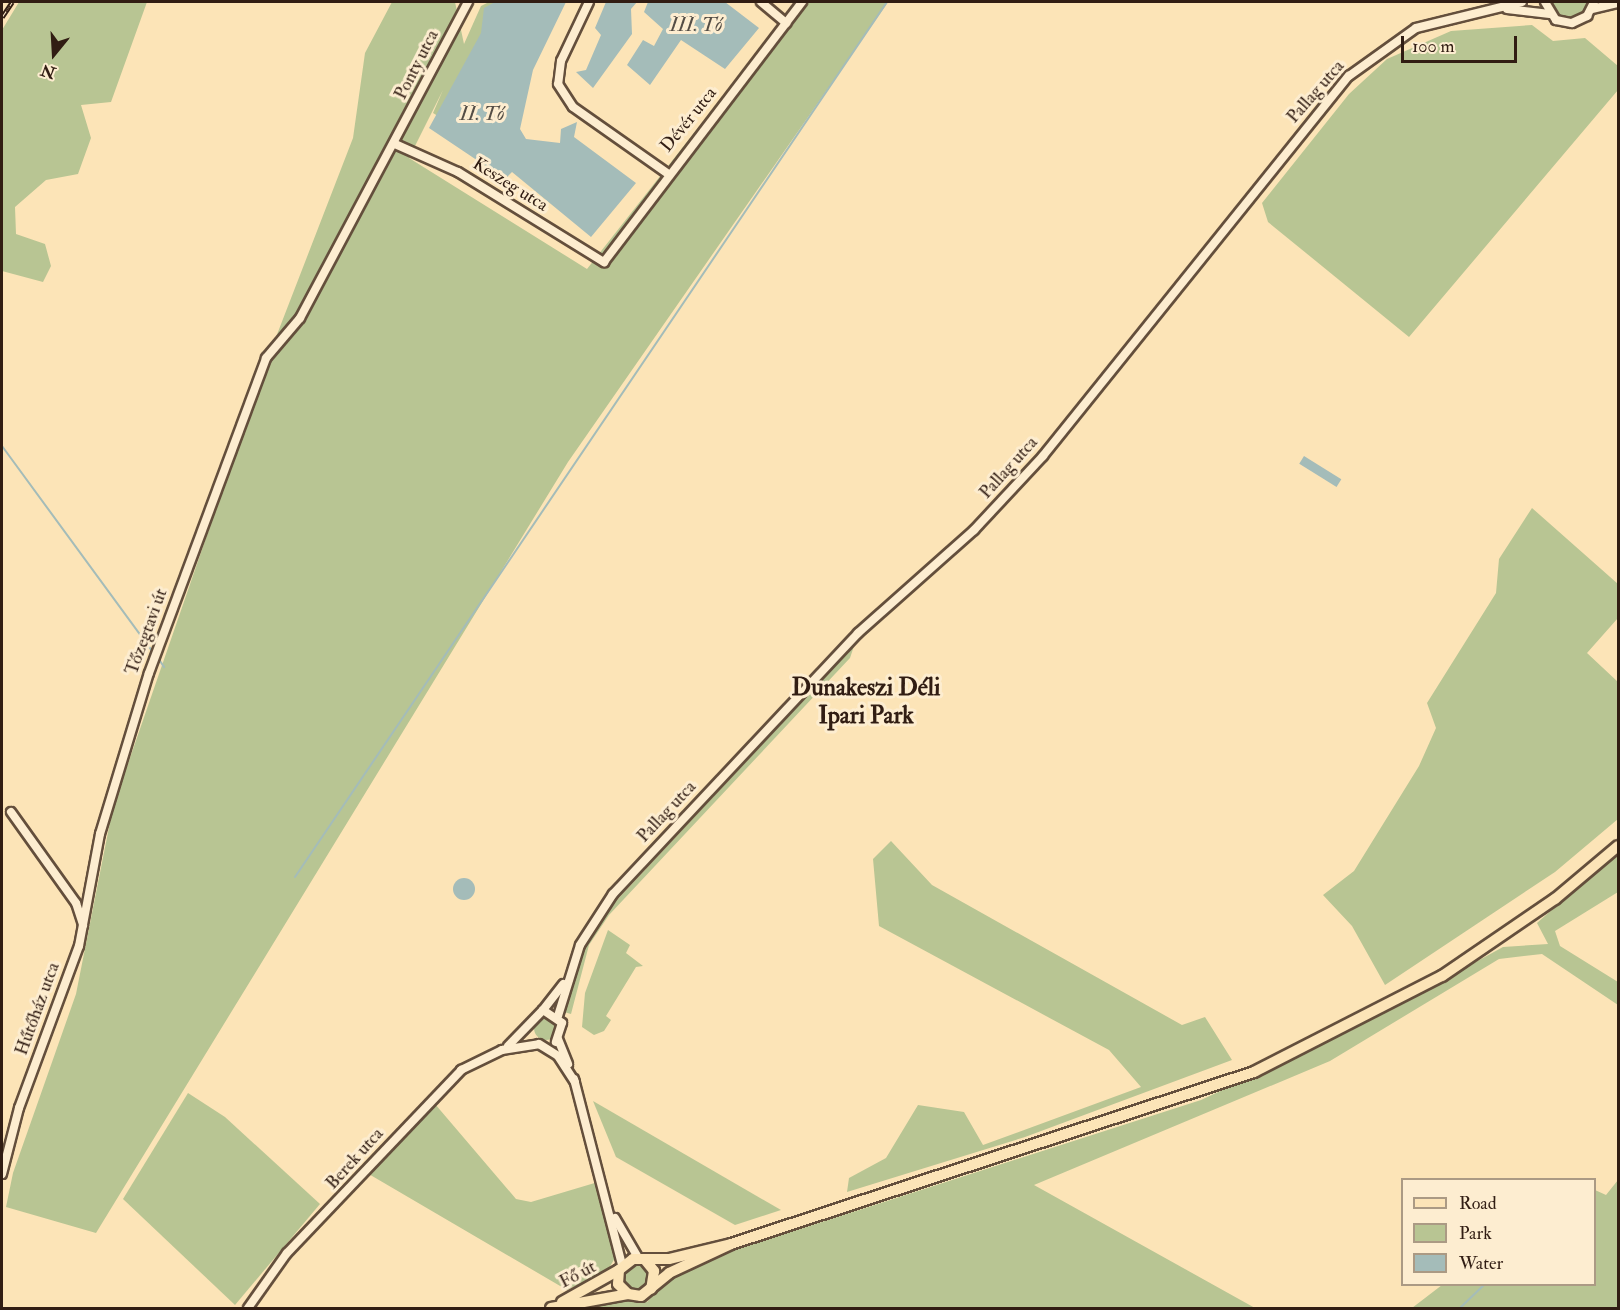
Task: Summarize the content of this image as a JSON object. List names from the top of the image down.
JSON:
{
  "streets": {
    "main road": ["Fő út"],
    "street": [
      "Ponty utca",
      "Pallag utca",
      "Dévér utca",
      "Keszeg utca",
      "Tőzegtavi út",
      "Hűtőház utca",
      "Berek utca"
    ]
  },
  "crossings": [
    ["Ponty utca", "Keszeg utca"],
    ["Ponty utca", "Tőzegtavi út"],
    ["Pallag utca", "Berek utca"],
    ["Dévér utca", "Keszeg utca"],
    ["Tőzegtavi út", "Hűtőház utca"]
  ],
  "districts": ["Dunakeszi Déli Ipari Park"],
  "water": ["III. Tó", "II. Tó"],
  "legend": ["Road", "Park", "Water"],
  "scale_bar": "100 m",
  "north": "bottom"
}
